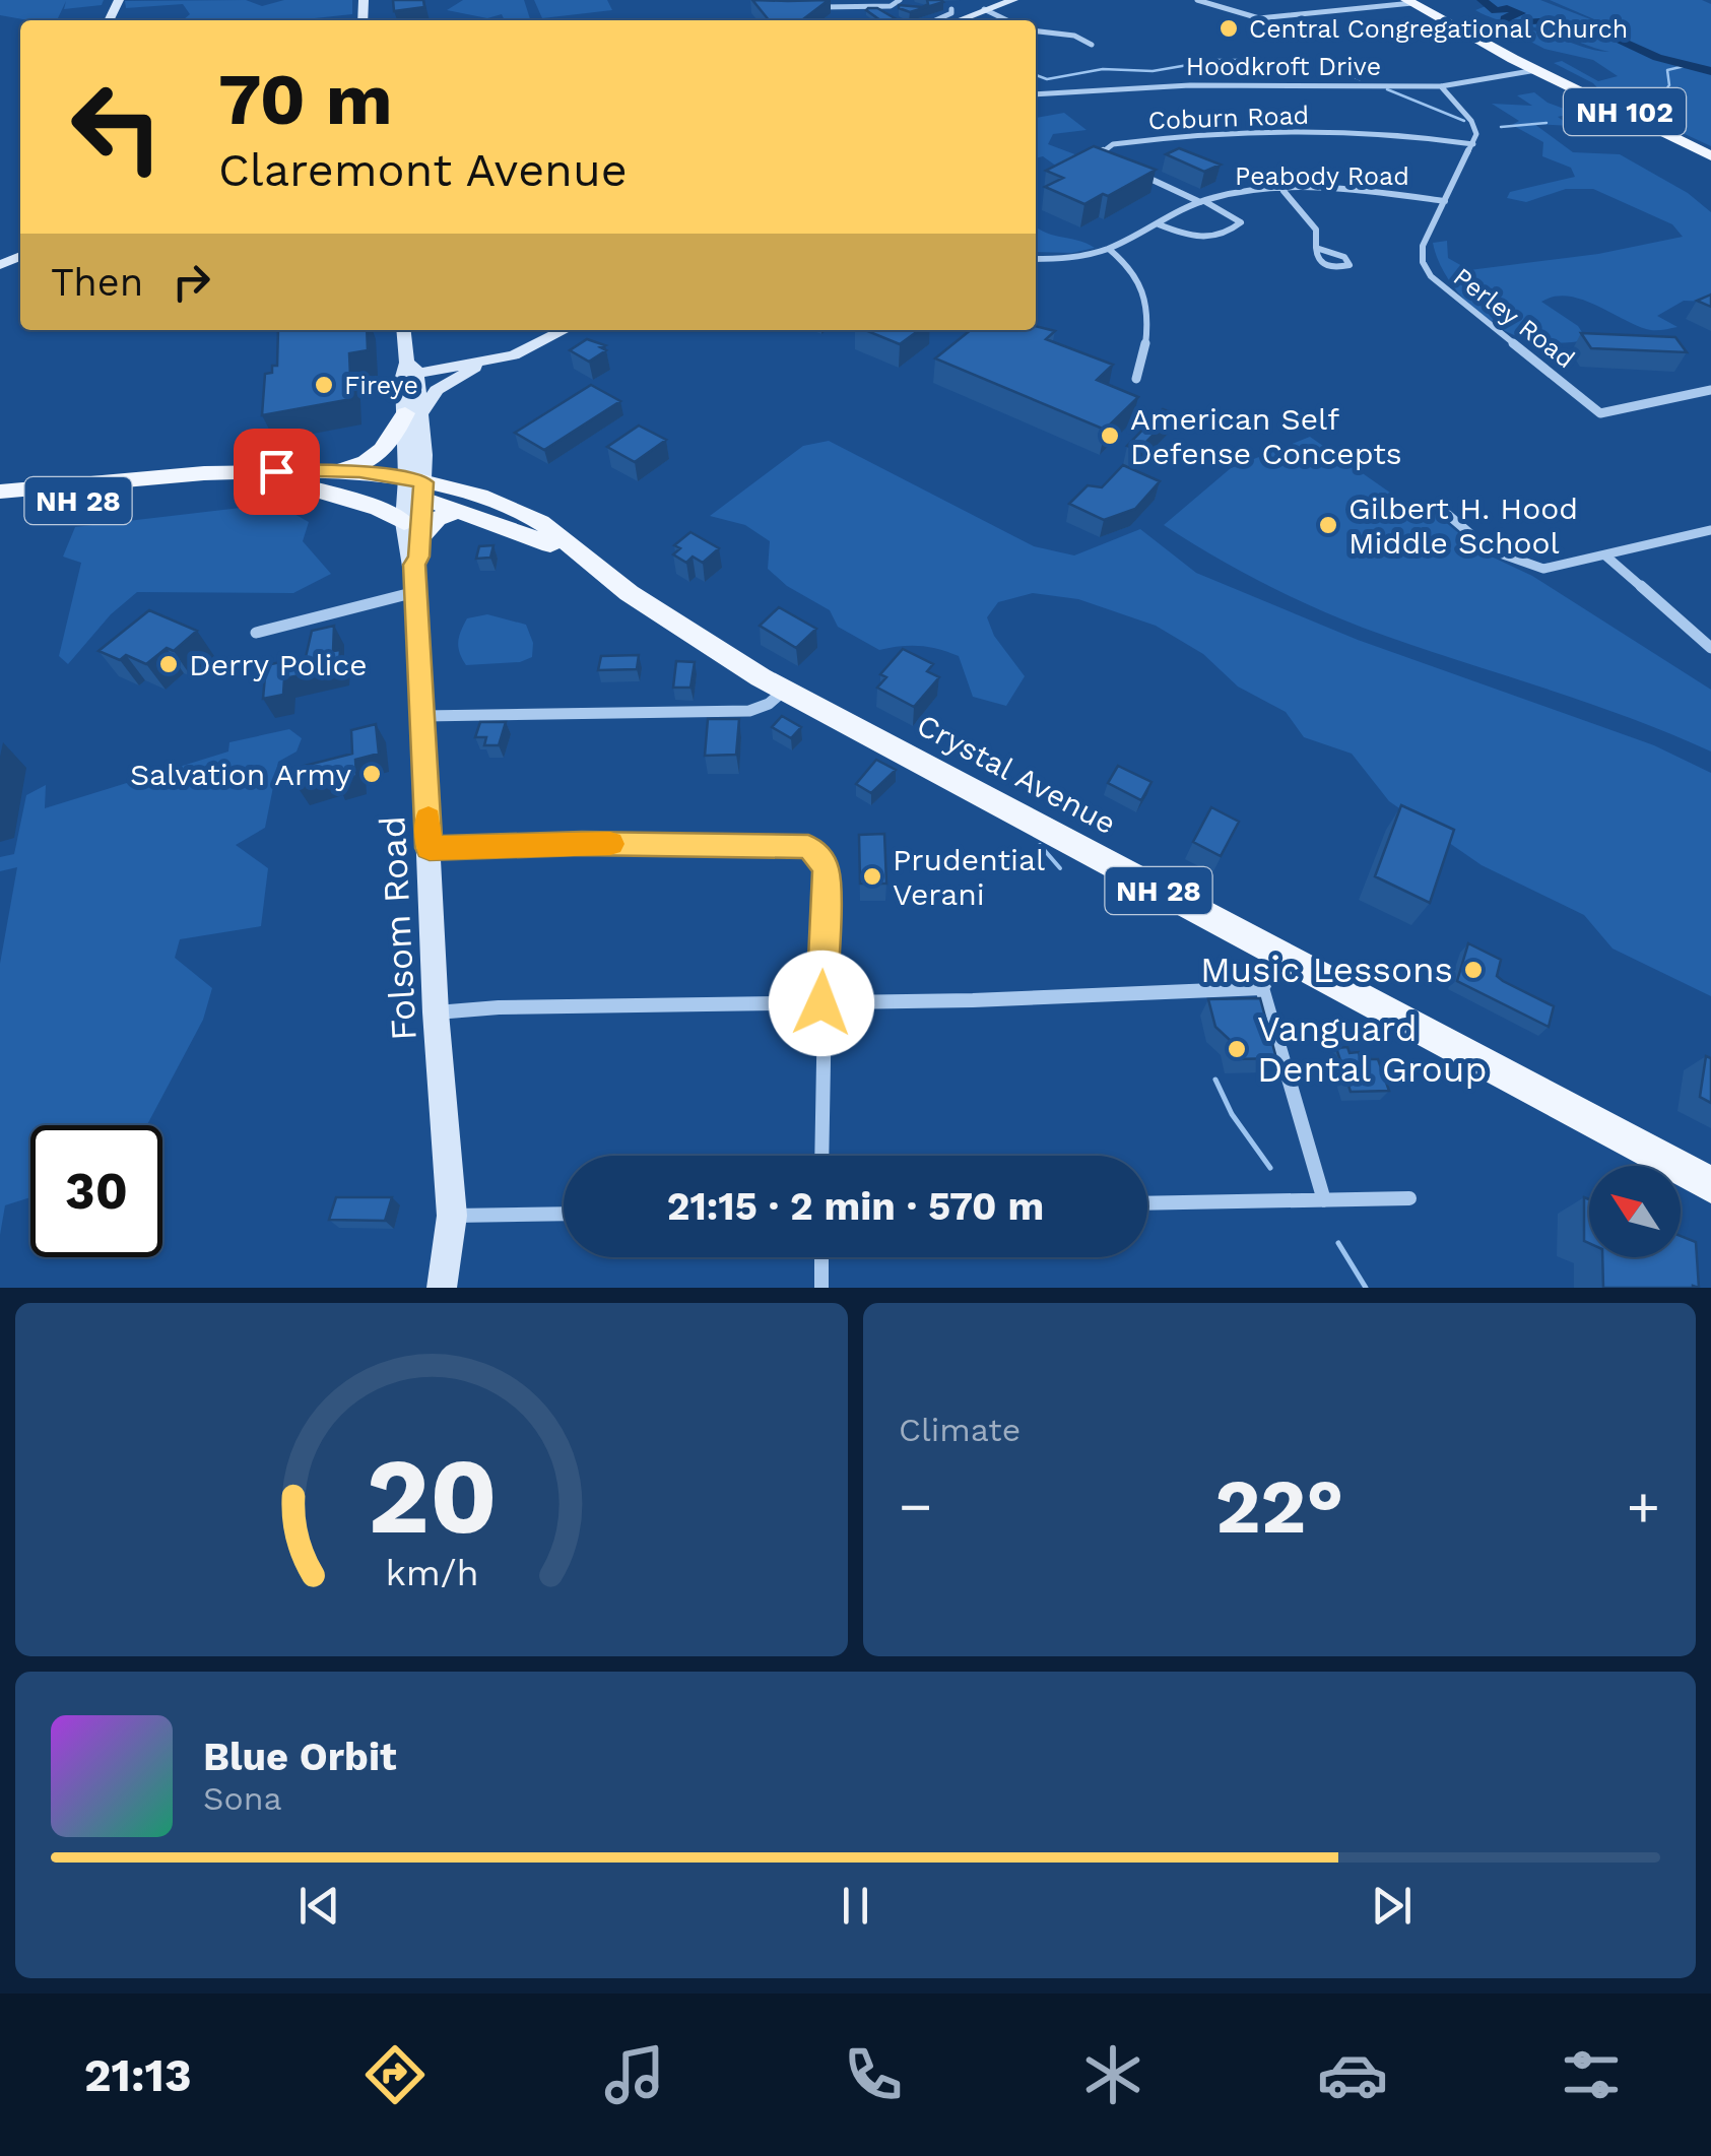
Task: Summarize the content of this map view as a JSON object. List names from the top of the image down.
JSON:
{
  "streets": {
    "main road": ["NH 102", "NH 28", "Crystal Avenue"],
    "street": [
      "Hoodkroft Drive",
      "Coburn Road",
      "Peabody Road",
      "Perley Road",
      "Folsom Road"
    ]
  },
  "crossings": [
    ["Hoodkroft Drive", "NH 102"],
    ["Coburn Road", "Peabody Road"],
    ["Coburn Road", "Perley Road"],
    ["Peabody Road", "Perley Road"],
    ["NH 28", "Crystal Avenue"],
    ["NH 28", "Folsom Road"],
    ["Crystal Avenue", "Folsom Road"]
  ],
  "places": [
    "Central Congregational Church",
    "Fireye",
    "American Self Defense Concepts",
    "Gilbert H. Hood Middle School",
    "Derry Police",
    "Salvation Army",
    "Prudential Verani",
    "Music Lessons",
    "Vanguard Dental Group"
  ],
  "north": "top left",
  "page": {
    "turn": ["70 m", "Claremont Avenue"],
    "then": "Then",
    "limit": "30",
    "trip": "21:15 · 2 min · 570 m",
    "tile": "Climate",
    "heat": ["−", "22°", "+"],
    "song": ["Blue Orbit", "Sona"],
    "tabs": "21:13",
    "gauge": ["20", "km/h"]
  }
}
